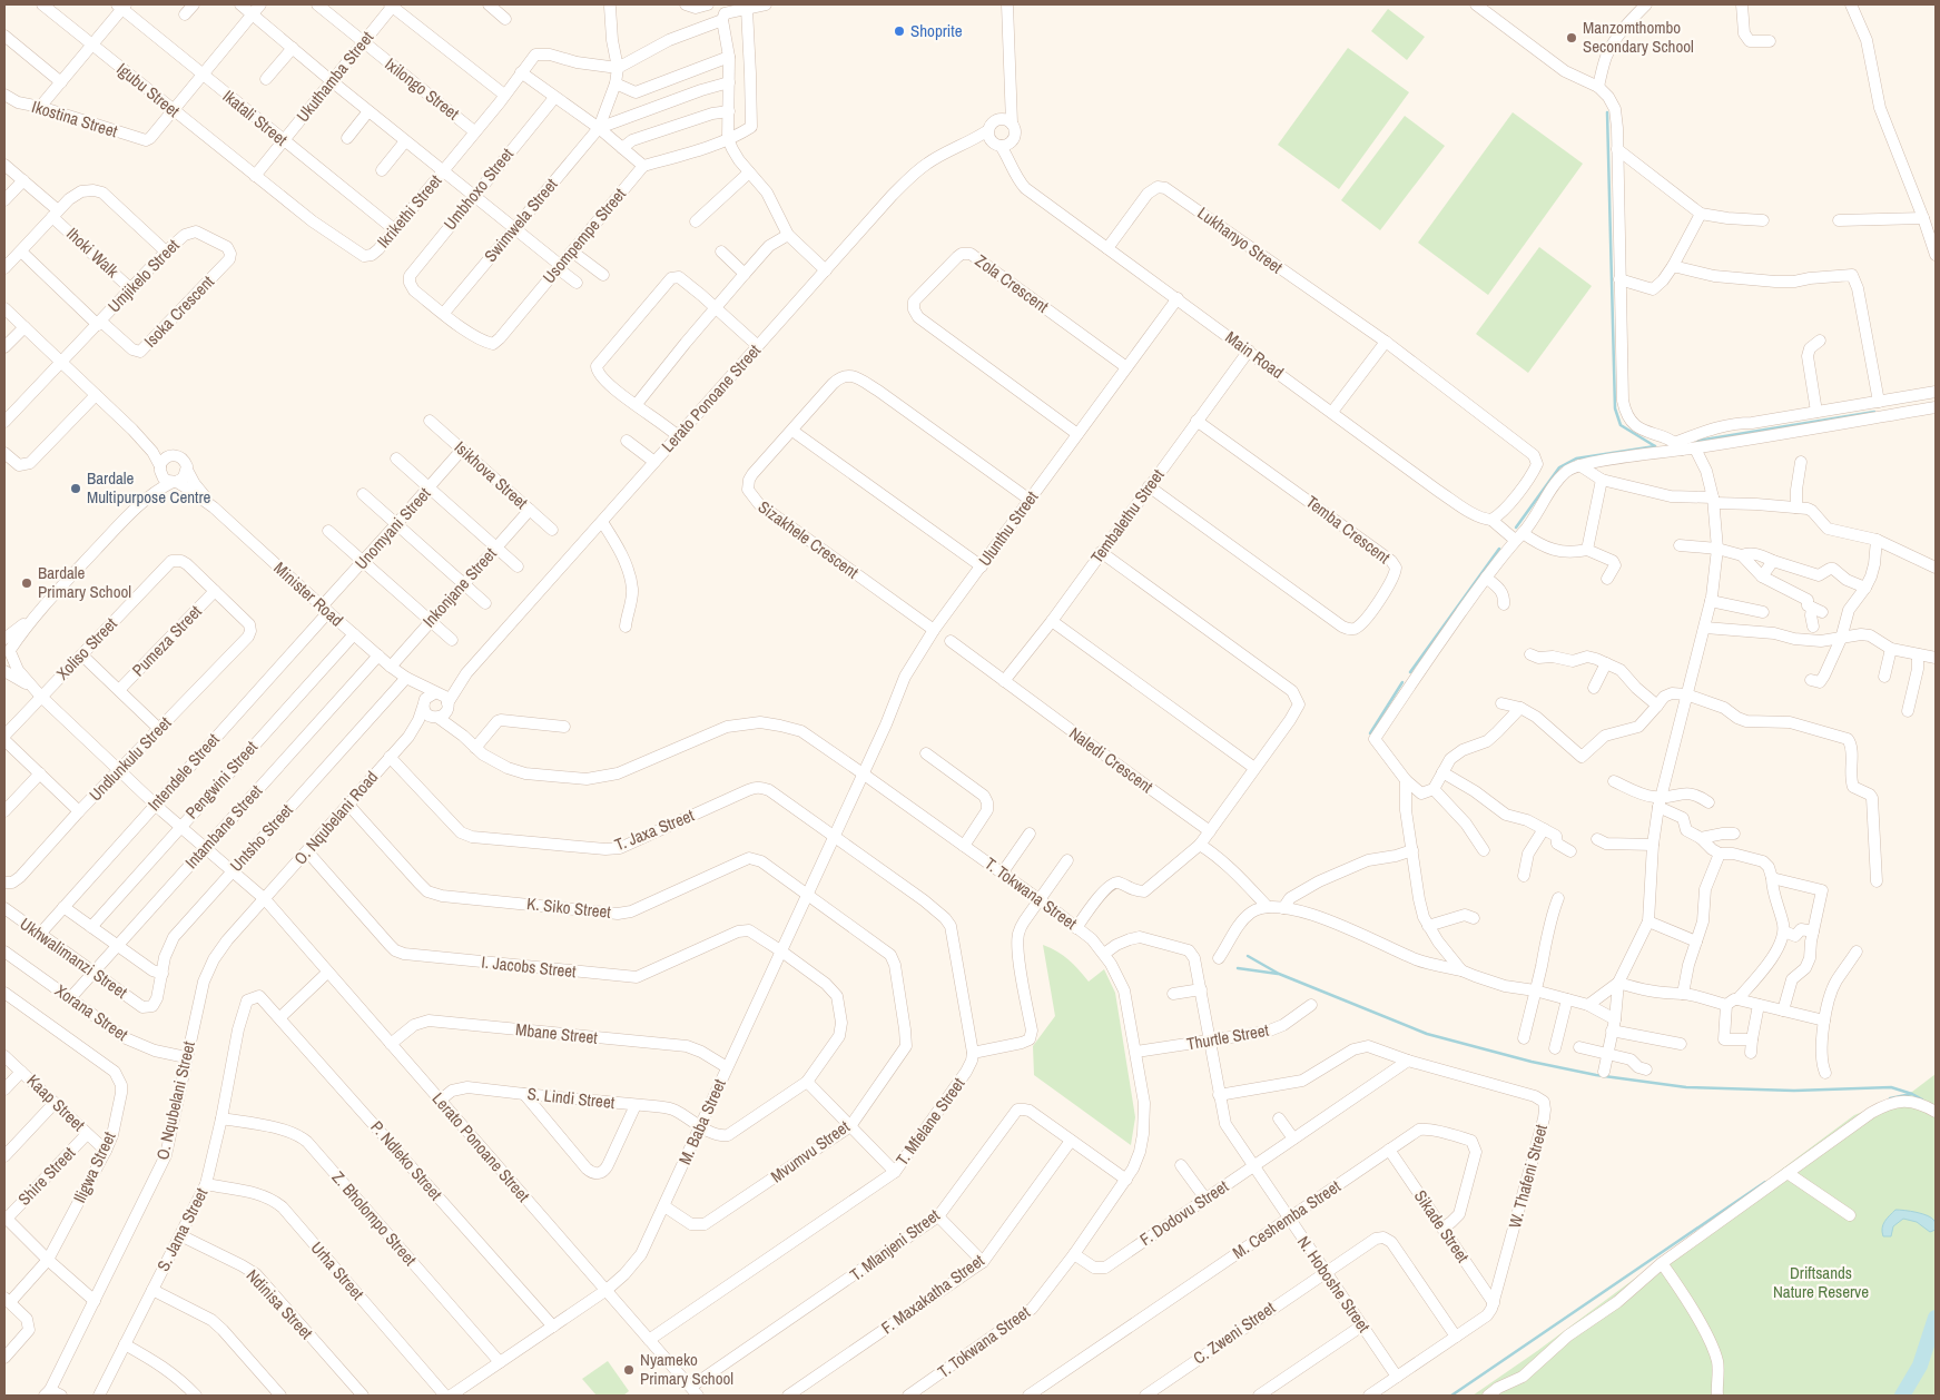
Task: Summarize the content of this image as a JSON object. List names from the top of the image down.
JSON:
{
  "streets": {
    "street": [
      "Ukuthamba Street",
      "Ixilongo Street",
      "Igubu Street",
      "Ikatali Street",
      "Ikostina Street",
      "Umbhoxo Street",
      "Ikrikethi Street",
      "Swimwela Street",
      "Usompempe Street",
      "Lukhanyo Street",
      "Ihoki Walk",
      "Umjikelo Street",
      "Zola Crescent",
      "Isoka Crescent",
      "Main Road",
      "Lerato Ponoane Street",
      "Isikhova Street",
      "Tembalethu Street",
      "Unomyani Street",
      "Ulunthu Street",
      "Temba Crescent",
      "Sizakhele Crescent",
      "Inkonjane Street",
      "Minister Road",
      "Pumeza Street",
      "Xoliso Street",
      "Undlunkulu Street",
      "Naledi Crescent",
      "Intendele Street",
      "Pengwini Street",
      "O. Nqubelani Road",
      "Intambane Street",
      "T. Jaxa Street",
      "Untsho Street",
      "T. Tokwana Street",
      "K. Siko Street",
      "Ukhwalimanzi Street",
      "I. Jacobs Street",
      "Xorana Street",
      "Mbane Street",
      "Thurtle Street",
      "S. Lindi Street",
      "O. Nqubelani Street",
      "Kaap Street",
      "M. Baba Street",
      "T. Mfelane Street",
      "Mvumvu Street",
      "P. Ndleko Street",
      "Iligwa Street",
      "Shire Street",
      "W. Thafeni Street",
      "F. Dodovu Street",
      "Z. Bholompo Street",
      "M. Ceshemba Street",
      "Sikade Street",
      "S. Jama Street",
      "T. Mlanjeni Street",
      "Urha Street",
      "N. Hoboshe Street",
      "F. Maxakatha Street",
      "Ndinisa Street",
      "C. Zweni Street"
    ]
  },
  "crossings": [
    ["Ukuthamba Street", "Ixilongo Street"],
    ["Ukuthamba Street", "Igubu Street"],
    ["Ukuthamba Street", "Ikatali Street"],
    ["Ukuthamba Street", "Ikrikethi Street"],
    ["Ixilongo Street", "Ikrikethi Street"],
    ["Igubu Street", "Ikostina Street"],
    ["Igubu Street", "Ikrikethi Street"],
    ["Ikatali Street", "Ikrikethi Street"],
    ["Umbhoxo Street", "Usompempe Street"],
    ["Swimwela Street", "Usompempe Street"],
    ["Lukhanyo Street", "Main Road"],
    ["Ihoki Walk", "Umjikelo Street"],
    ["Umjikelo Street", "Isoka Crescent"],
    ["Zola Crescent", "Ulunthu Street"],
    ["Main Road", "Lerato Ponoane Street"],
    ["Main Road", "Tembalethu Street"],
    ["Main Road", "Ulunthu Street"],
    ["Lerato Ponoane Street", "Minister Road"],
    ["Lerato Ponoane Street", "Xoliso Street"],
    ["Lerato Ponoane Street", "Undlunkulu Street"],
    ["Lerato Ponoane Street", "Intendele Street"],
    ["Lerato Ponoane Street", "Pengwini Street"],
    ["Lerato Ponoane Street", "O. Nqubelani Road"],
    ["Lerato Ponoane Street", "Intambane Street"],
    ["Lerato Ponoane Street", "Untsho Street"],
    ["Lerato Ponoane Street", "T. Tokwana Street"],
    ["Lerato Ponoane Street", "Mbane Street"],
    ["Lerato Ponoane Street", "S. Lindi Street"],
    ["Lerato Ponoane Street", "O. Nqubelani Street"],
    ["Lerato Ponoane Street", "M. Baba Street"],
    ["Lerato Ponoane Street", "T. Mfelane Street"],
    ["Lerato Ponoane Street", "T. Mlanjeni Street"],
    ["Isikhova Street", "Unomyani Street"],
    ["Isikhova Street", "Inkonjane Street"],
    ["Tembalethu Street", "Temba Crescent"],
    ["Tembalethu Street", "Naledi Crescent"],
    ["Unomyani Street", "Minister Road"],
    ["Unomyani Street", "Intendele Street"],
    ["Ulunthu Street", "Sizakhele Crescent"],
    ["Ulunthu Street", "T. Tokwana Street"],
    ["Ulunthu Street", "M. Baba Street"],
    ["Inkonjane Street", "Minister Road"],
    ["Minister Road", "Intendele Street"],
    ["Minister Road", "Pengwini Street"],
    ["Minister Road", "O. Nqubelani Road"],
    ["Minister Road", "Intambane Street"],
    ["Minister Road", "Untsho Street"],
    ["Minister Road", "T. Tokwana Street"],
    ["Pumeza Street", "Xoliso Street"],
    ["Xoliso Street", "Undlunkulu Street"],
    ["Intendele Street", "Ukhwalimanzi Street"],
    ["O. Nqubelani Road", "T. Jaxa Street"],
    ["O. Nqubelani Road", "T. Tokwana Street"],
    ["O. Nqubelani Road", "K. Siko Street"],
    ["O. Nqubelani Road", "I. Jacobs Street"],
    ["O. Nqubelani Road", "O. Nqubelani Street"],
    ["Intambane Street", "Ukhwalimanzi Street"],
    ["Intambane Street", "Xorana Street"],
    ["T. Jaxa Street", "M. Baba Street"],
    ["Untsho Street", "Ukhwalimanzi Street"],
    ["T. Tokwana Street", "Thurtle Street"],
    ["T. Tokwana Street", "M. Baba Street"],
    ["T. Tokwana Street", "F. Dodovu Street"],
    ["T. Tokwana Street", "T. Mlanjeni Street"],
    ["T. Tokwana Street", "N. Hoboshe Street"],
    ["K. Siko Street", "M. Baba Street"],
    ["K. Siko Street", "Mvumvu Street"],
    ["I. Jacobs Street", "M. Baba Street"],
    ["Xorana Street", "O. Nqubelani Street"],
    ["Mbane Street", "M. Baba Street"],
    ["Thurtle Street", "N. Hoboshe Street"],
    ["S. Lindi Street", "M. Baba Street"],
    ["Kaap Street", "Iligwa Street"],
    ["Kaap Street", "Shire Street"],
    ["M. Baba Street", "Mvumvu Street"],
    ["M. Baba Street", "P. Ndleko Street"],
    ["M. Baba Street", "Z. Bholompo Street"],
    ["P. Ndleko Street", "S. Jama Street"],
    ["W. Thafeni Street", "F. Dodovu Street"],
    ["W. Thafeni Street", "Sikade Street"],
    ["W. Thafeni Street", "N. Hoboshe Street"],
    ["W. Thafeni Street", "C. Zweni Street"],
    ["F. Dodovu Street", "N. Hoboshe Street"],
    ["Z. Bholompo Street", "S. Jama Street"],
    ["M. Ceshemba Street", "Sikade Street"],
    ["M. Ceshemba Street", "N. Hoboshe Street"],
    ["S. Jama Street", "Urha Street"],
    ["S. Jama Street", "Ndinisa Street"],
    ["T. Mlanjeni Street", "F. Maxakatha Street"],
    ["N. Hoboshe Street", "C. Zweni Street"]
  ],
  "parks": ["Driftsands Nature Reserve"],
  "places": [
    "Shoprite",
    "Manzomthombo Secondary School",
    "Bardale Multipurpose Centre",
    "Bardale Primary School",
    "Nyameko Primary School"
  ]
}
